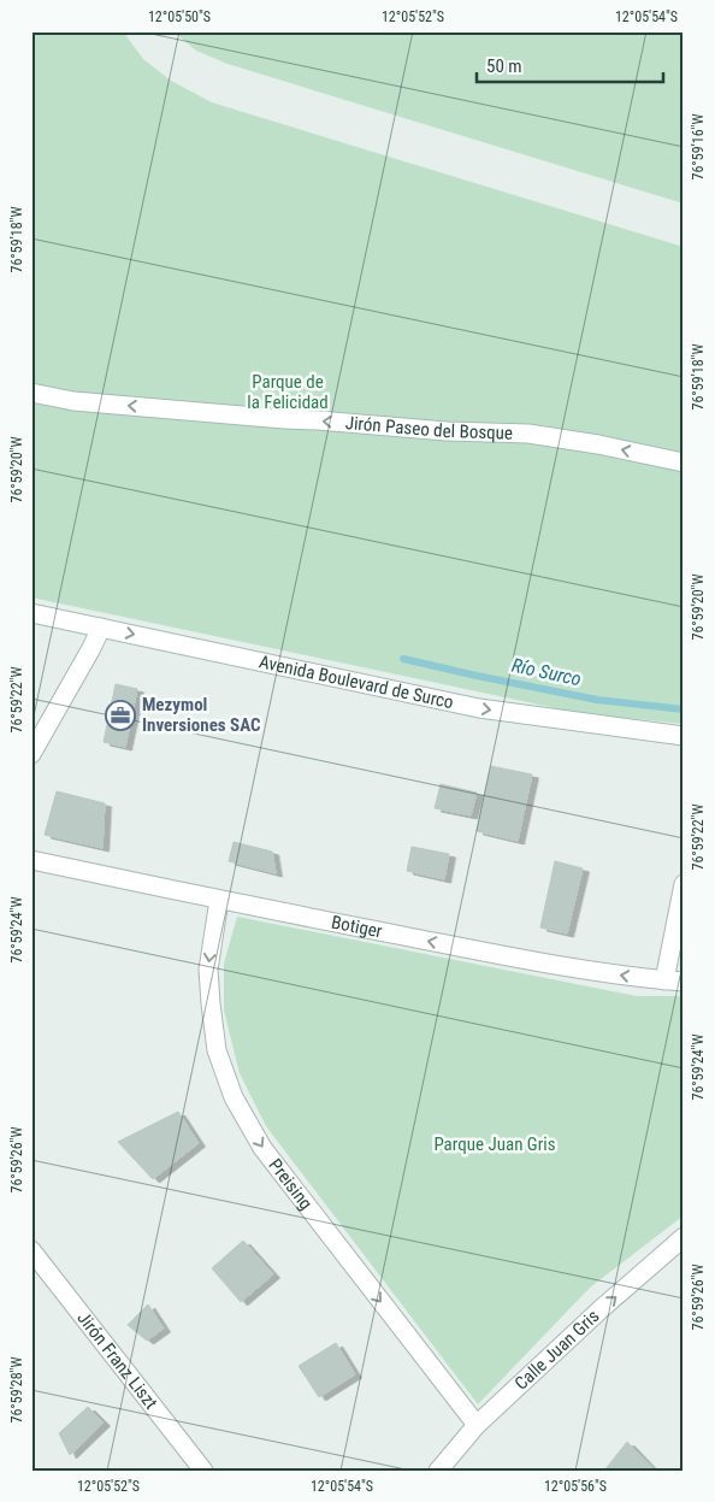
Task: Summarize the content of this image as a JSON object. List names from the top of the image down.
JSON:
{
  "streets": {
    "street": [
      "Jirón Paseo del Bosque",
      "Avenida Boulevard de Surco",
      "Botiger",
      "Preising",
      "Calle Juan Gris",
      "Jirón Franz Liszt"
    ]
  },
  "crossings": [
    ["Botiger", "Preising"],
    ["Preising", "Calle Juan Gris"]
  ],
  "one_way": [
    "Jirón Paseo del Bosque",
    "Avenida Boulevard de Surco",
    "Botiger",
    "Preising",
    "Calle Juan Gris"
  ],
  "water": ["Río Surco"],
  "parks": ["Parque de la Felicidad", "Parque Juan Gris"],
  "places": {
    "office": ["Mezymol Inversiones SAC"]
  },
  "scale_bar": "50 m",
  "coordinates": [
    "12°05'50\"S",
    "12°05'52\"S",
    "12°05'54\"S",
    "76°59'16\"W",
    "76°59'18\"W",
    "76°59'20\"W",
    "76°59'22\"W",
    "76°59'24\"W",
    "76°59'26\"W",
    "76°59'28\"W",
    "12°05'56\"S"
  ]
}
